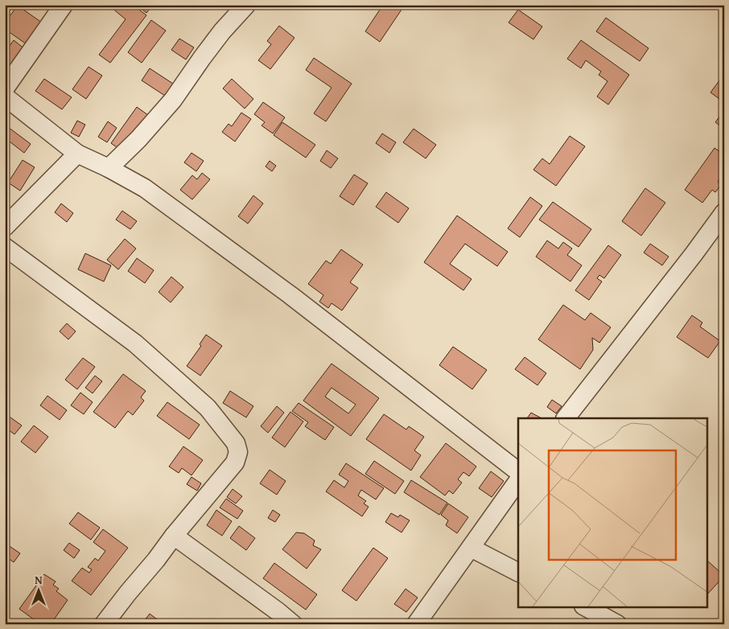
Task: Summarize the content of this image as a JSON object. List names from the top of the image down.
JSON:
{
  "north": "top"
}
